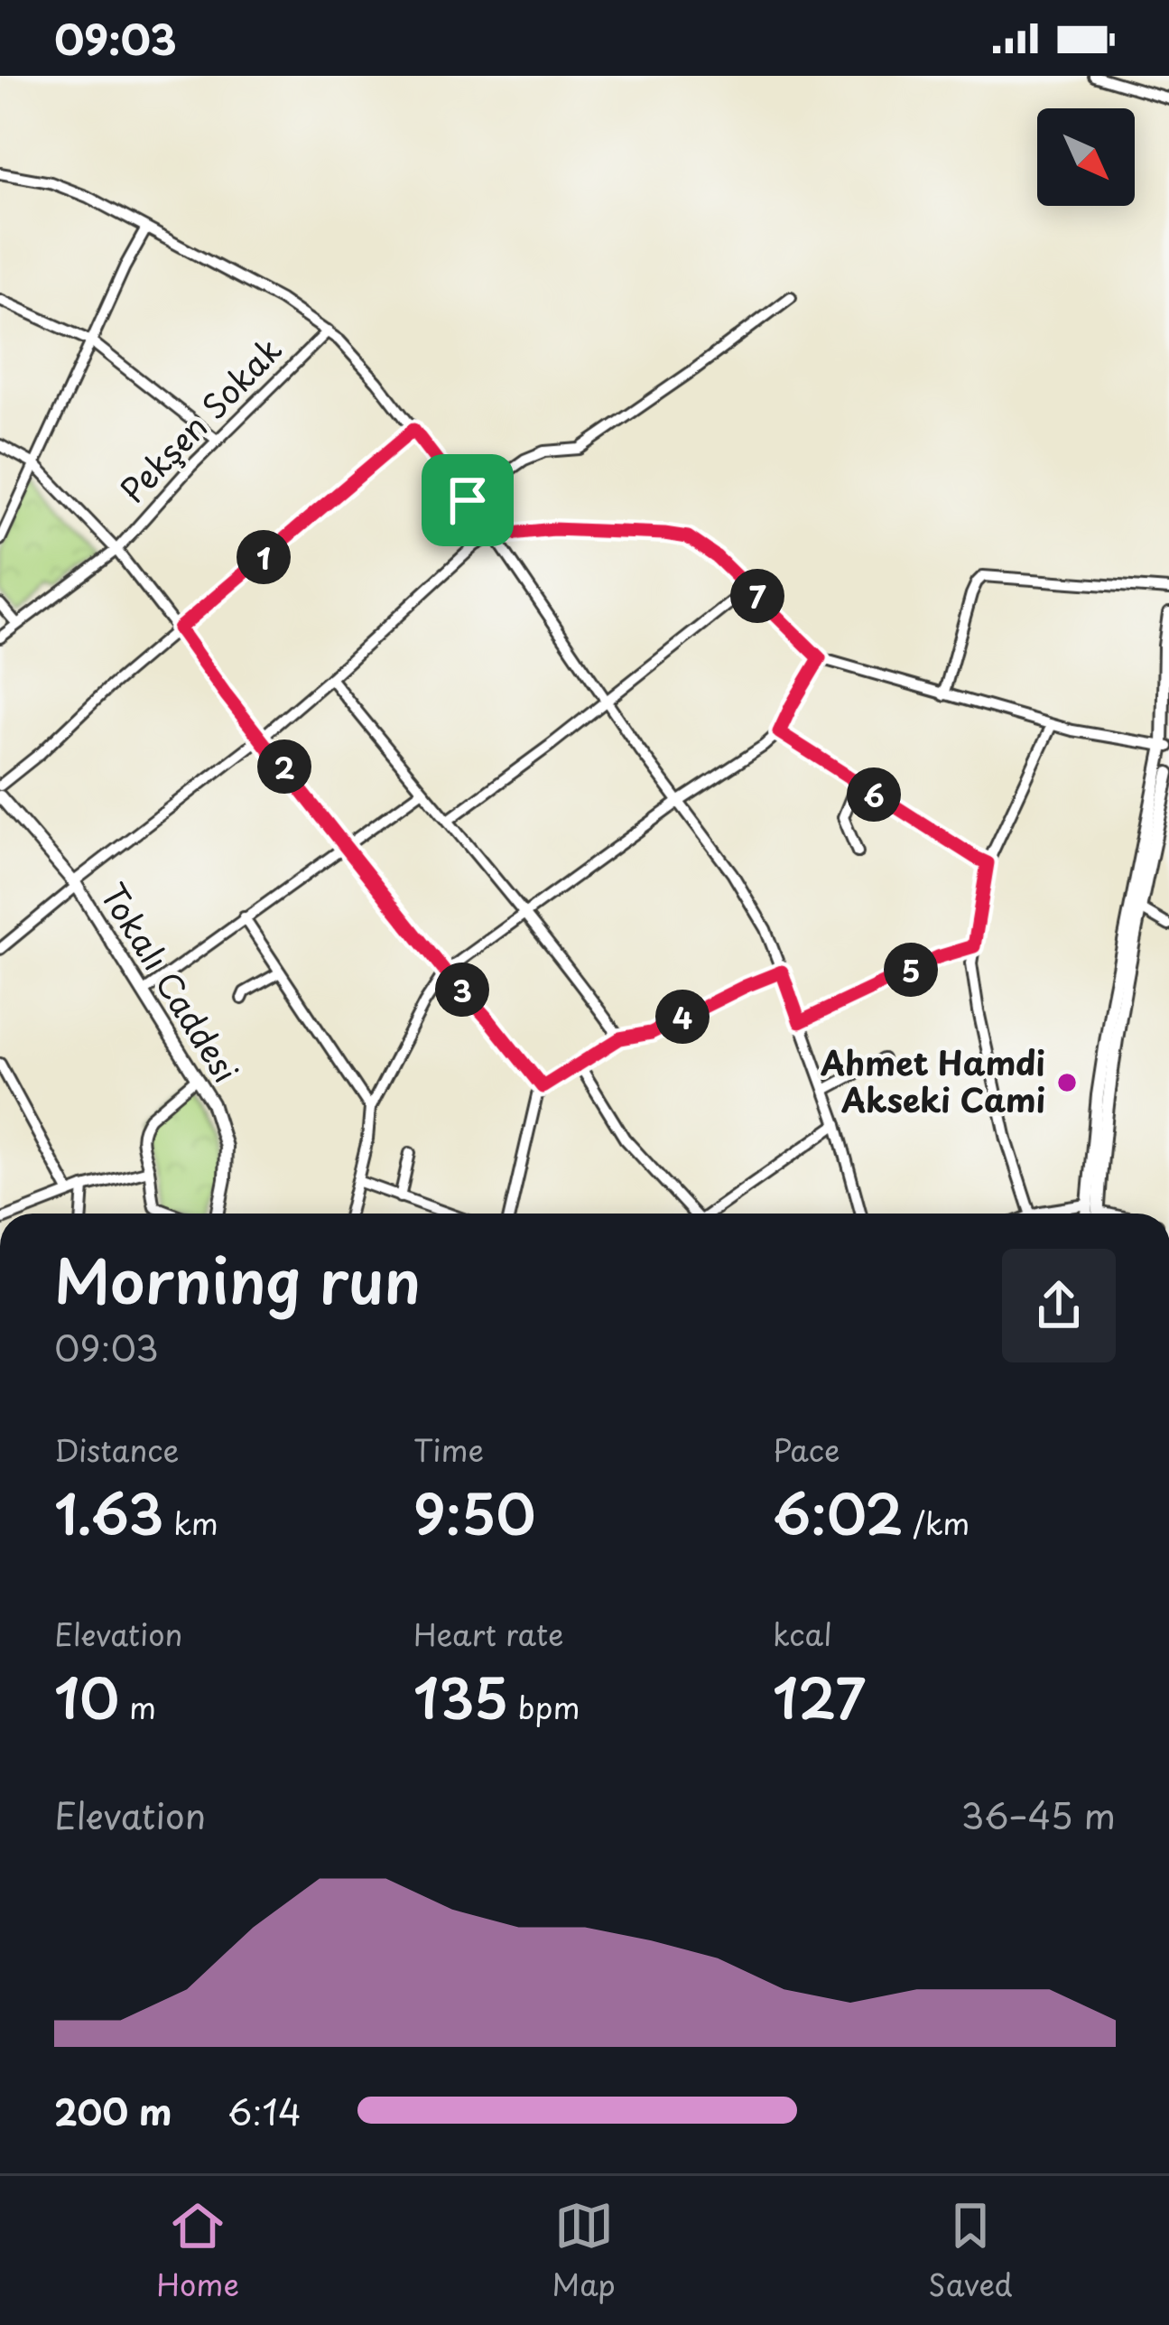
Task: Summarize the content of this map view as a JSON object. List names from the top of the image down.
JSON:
{
  "streets": {
    "street": ["Pekşen Sokak", "Tokalı Caddesi"]
  },
  "places": ["Ahmet Hamdi Akseki Cami"],
  "north": "bottom right",
  "page": {
    "status": "09:03",
    "pins": [
      "1",
      "7",
      "2",
      "6",
      "5",
      "3",
      "4"
    ],
    "heading": ["Morning run", "09:03"],
    "stats": [
      ["Distance", "1.63 km"],
      ["Time", "9:50"],
      ["Pace", "6:02 /km"],
      ["Elevation", "10 m"],
      ["Heart rate", "135 bpm"],
      ["kcal", "127"]
    ],
    "chart": ["Elevation", "36–45 m"],
    "list": [
      {
        "name": "200 m",
        "note": "6:14"
      }
    ],
    "tabs": ["Home", "Map", "Saved"]
  }
}
